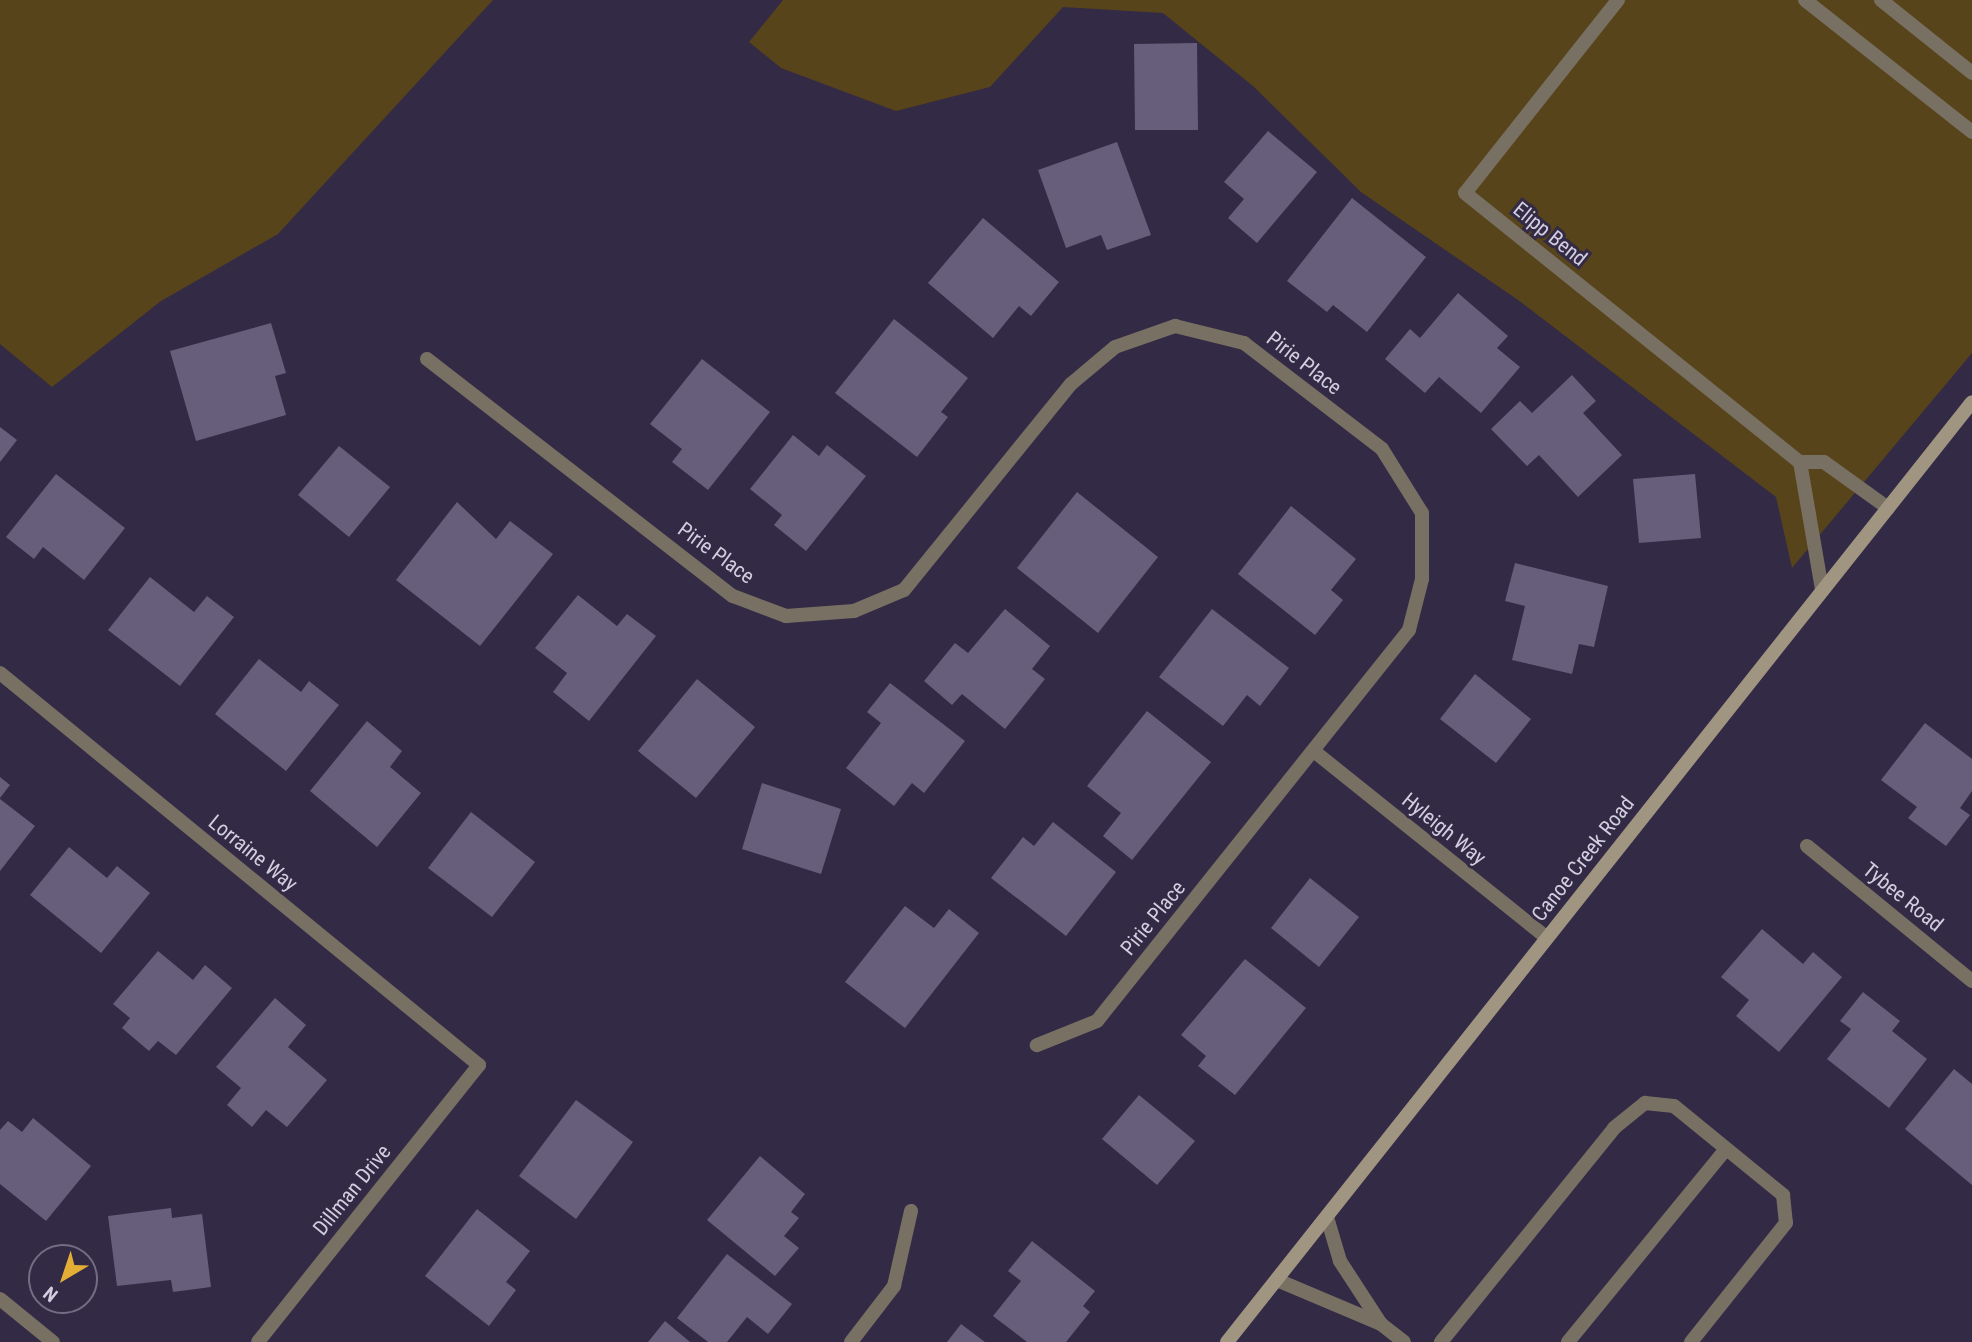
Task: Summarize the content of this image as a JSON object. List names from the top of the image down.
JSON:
{
  "streets": {
    "main road": ["Canoe Creek Road"],
    "street": [
      "Elipp Bend",
      "Pirie Place",
      "Hyleigh Way",
      "Lorraine Way",
      "Tybee Road",
      "Dillman Drive"
    ]
  },
  "crossings": [
    ["Elipp Bend", "Canoe Creek Road"],
    ["Pirie Place", "Hyleigh Way"],
    ["Hyleigh Way", "Canoe Creek Road"],
    ["Lorraine Way", "Dillman Drive"]
  ],
  "north": "bottom left"
}
